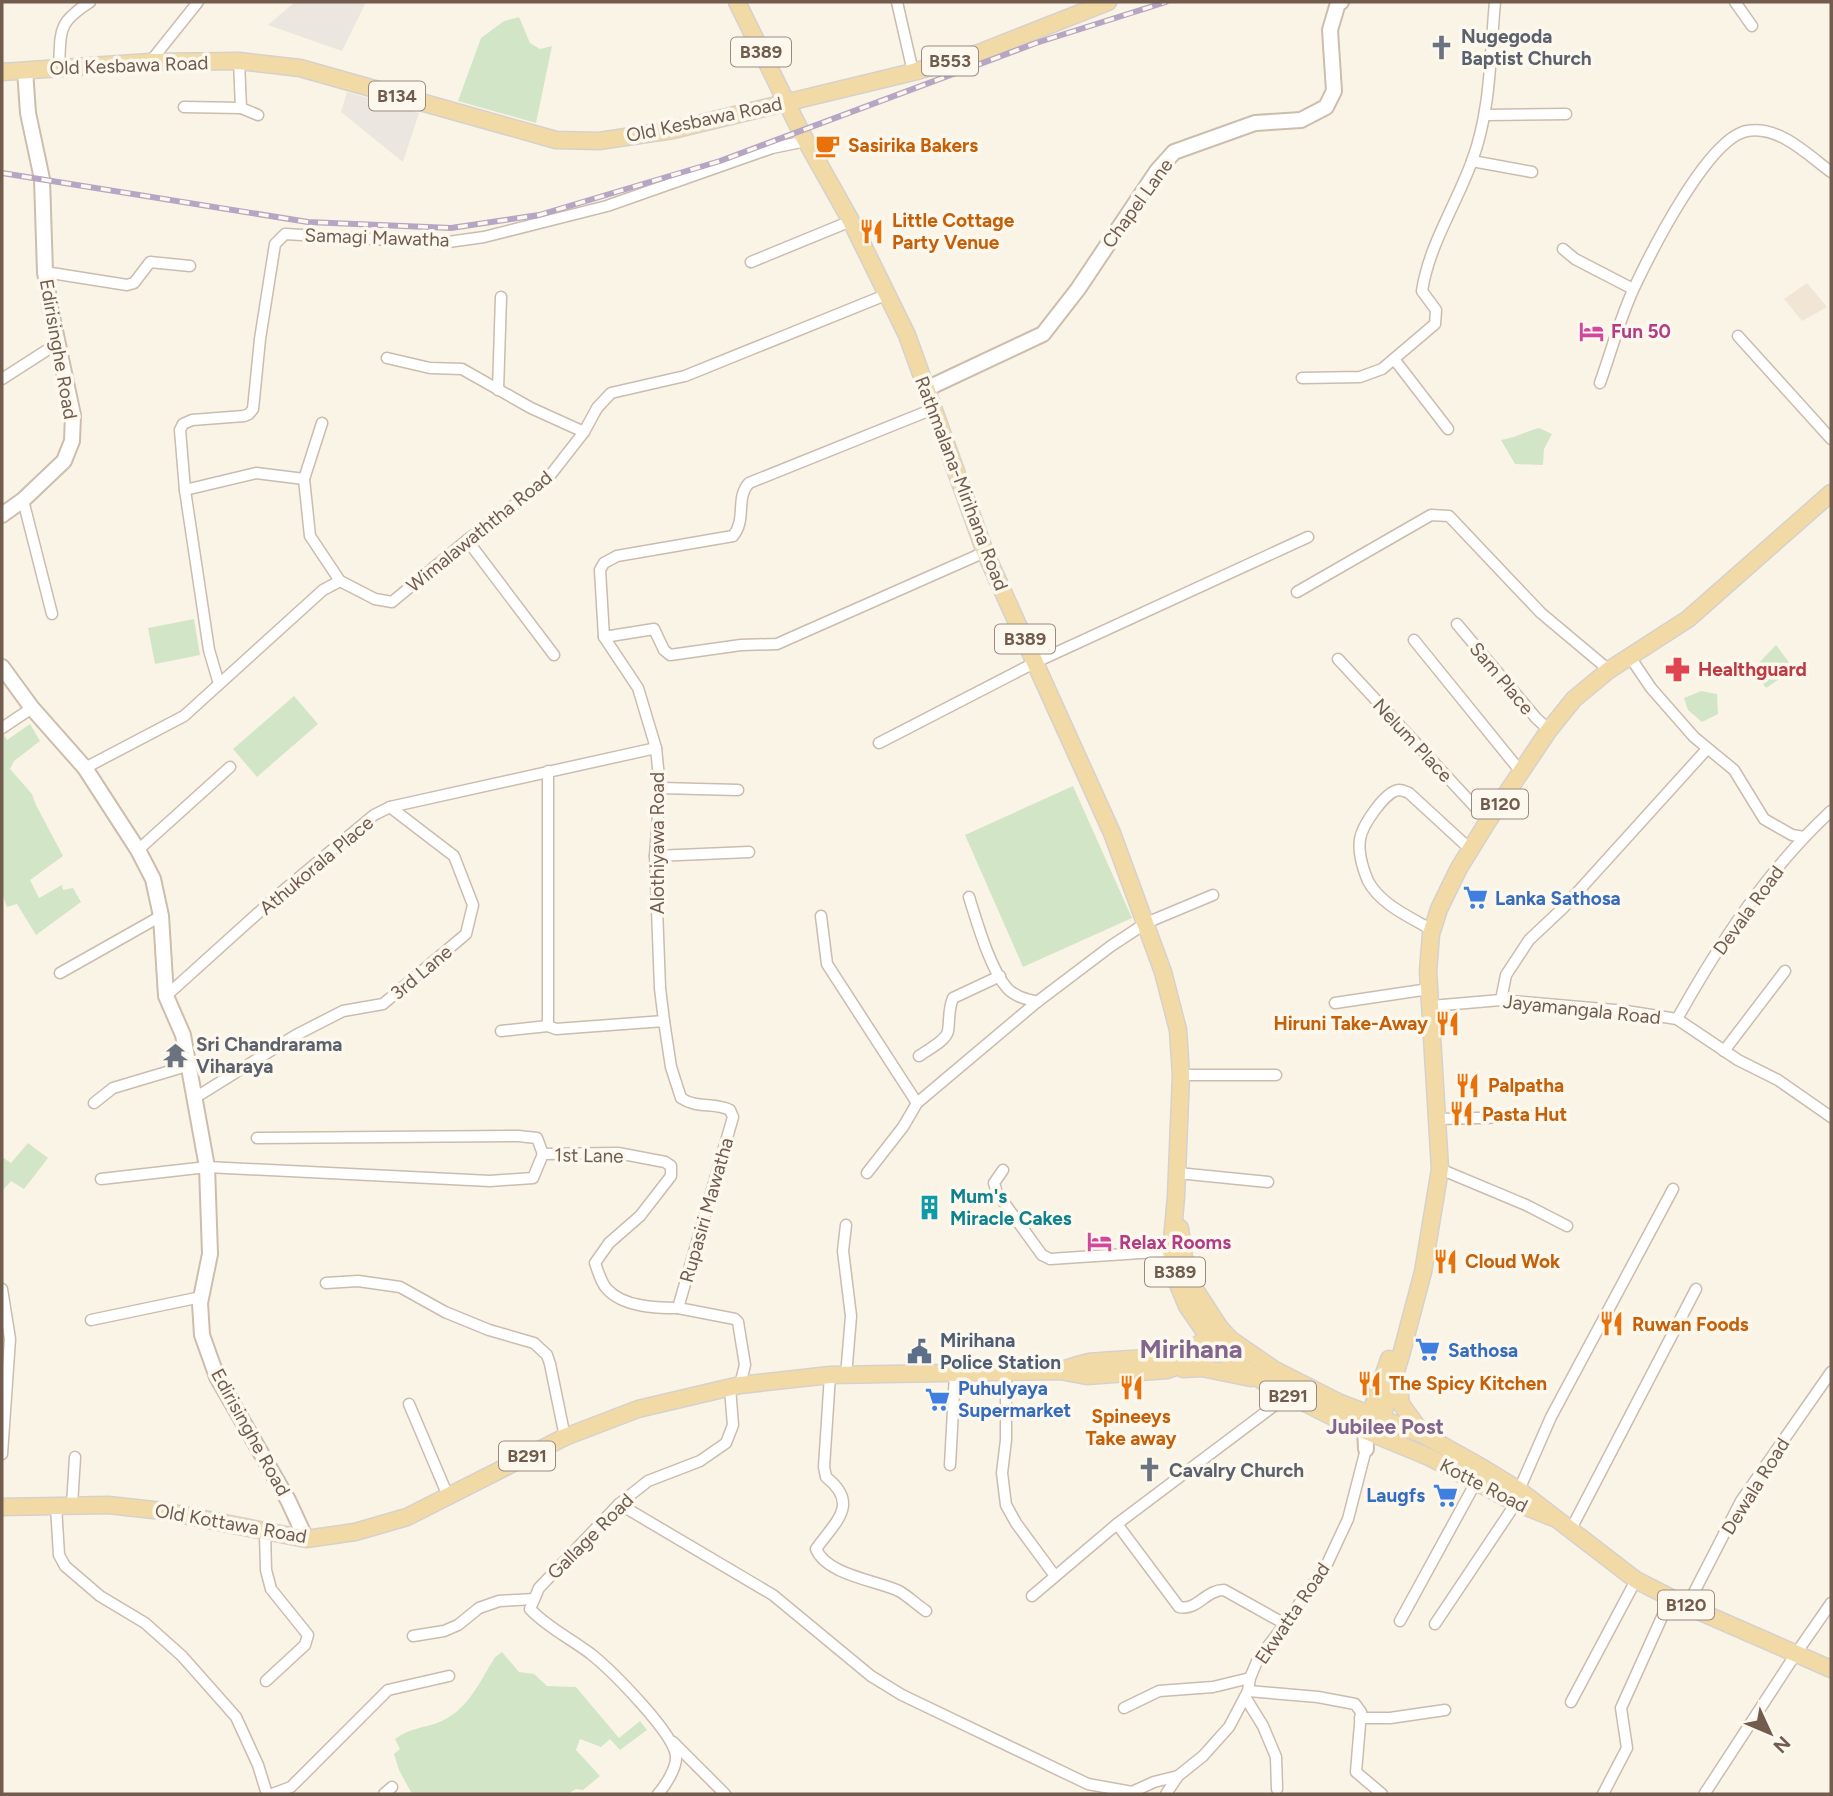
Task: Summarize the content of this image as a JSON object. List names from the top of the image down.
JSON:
{
  "streets": {
    "main road": [
      "B389",
      "B553",
      "Old Kesbawa Road",
      "B134",
      "Chapel Lane",
      "Edirisinghe Road",
      "Rathmalana-Mirihana Road",
      "B120",
      "B291",
      "Kotte Road",
      "Old Kottawa Road"
    ],
    "street": [
      "Samagi Mawatha",
      "Wimalawaththa Road",
      "Sam Place",
      "Nelum Place",
      "Alothiyawa Road",
      "Athukorala Place",
      "Devala Road",
      "3rd Lane",
      "Jayamangala Road",
      "1st Lane",
      "Rupasiri Mawatha",
      "Dewala Road",
      "Gallage Road",
      "Ekwatta Road"
    ]
  },
  "crossings": [
    ["B389", "Old Kesbawa Road"],
    ["B389", "Rathmalana-Mirihana Road"],
    ["Old Kesbawa Road", "Edirisinghe Road"],
    ["Old Kesbawa Road", "Rathmalana-Mirihana Road"],
    ["Chapel Lane", "Rathmalana-Mirihana Road"],
    ["Samagi Mawatha", "Rathmalana-Mirihana Road"],
    ["Edirisinghe Road", "Athukorala Place"],
    ["Edirisinghe Road", "3rd Lane"],
    ["Edirisinghe Road", "1st Lane"],
    ["Edirisinghe Road", "Old Kottawa Road"],
    ["Rathmalana-Mirihana Road", "Wimalawaththa Road"],
    ["Rathmalana-Mirihana Road", "B291"],
    ["Rathmalana-Mirihana Road", "Old Kottawa Road"],
    ["Sam Place", "B120"],
    ["Nelum Place", "B120"],
    ["B120", "Jayamangala Road"],
    ["B120", "B291"],
    ["B120", "Kotte Road"],
    ["B120", "Ekwatta Road"],
    ["Alothiyawa Road", "Athukorala Place"],
    ["Alothiyawa Road", "Rupasiri Mawatha"],
    ["Athukorala Place", "3rd Lane"],
    ["Devala Road", "Jayamangala Road"],
    ["1st Lane", "Rupasiri Mawatha"],
    ["Rupasiri Mawatha", "Old Kottawa Road"],
    ["Rupasiri Mawatha", "Gallage Road"],
    ["B291", "Kotte Road"],
    ["B291", "Old Kottawa Road"],
    ["Kotte Road", "Dewala Road"],
    ["Old Kottawa Road", "Gallage Road"]
  ],
  "districts": ["Mirihana", "Jubilee Post"],
  "places": {
    "church": ["Nugegoda Baptist Church", "Cavalry Church"],
    "cafe": ["Sasirika Bakers"],
    "restaurant": [
      "Little Cottage Party Venue",
      "Hiruni Take-Away",
      "Palpatha",
      "Pasta Hut",
      "Cloud Wok",
      "Ruwan Foods",
      "The Spicy Kitchen",
      "Spineeys Take away"
    ],
    "hotel": ["Fun 50", "Relax Rooms"],
    "pharmacy": ["Healthguard"],
    "supermarket": [
      "Lanka Sathosa",
      "Sathosa",
      "Puhulyaya Supermarket",
      "Laugfs"
    ],
    "temple": ["Sri Chandrarama Viharaya"],
    "building": ["Mum's Miracle Cakes"],
    "public building": ["Mirihana Police Station"]
  },
  "north": "bottom right"
}
